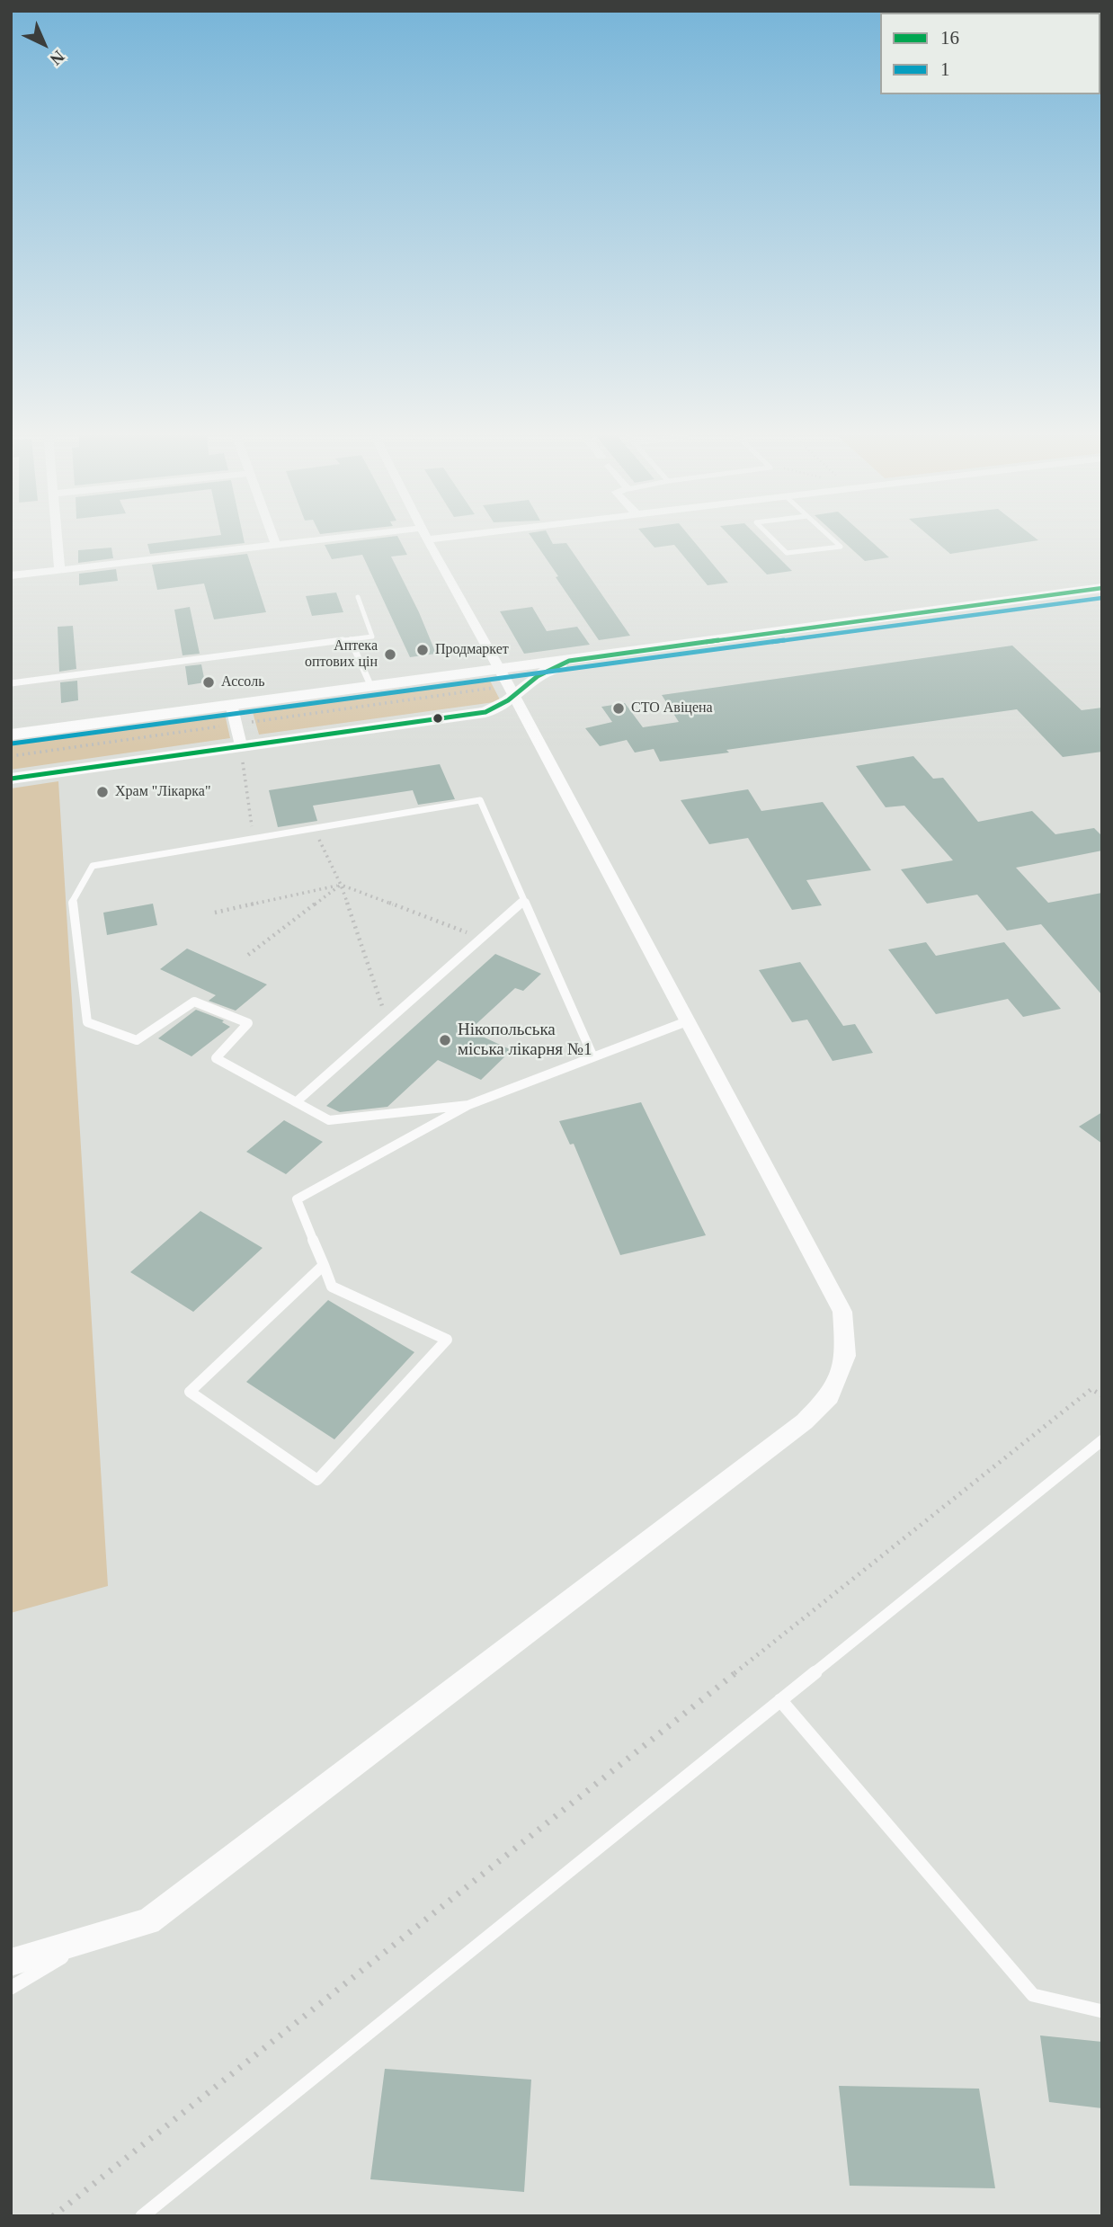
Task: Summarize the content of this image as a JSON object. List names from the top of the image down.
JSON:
{
  "places": [
    "Продмаркет",
    "Аптека оптових цін",
    "Ассоль",
    "СТО Авіцена",
    "Храм \"Лікарка\"",
    "Нікопольська міська лікарня №1"
  ],
  "lines": ["transit line 16", "transit line 1"],
  "legend": ["16", "1"],
  "north": "bottom right"
}
